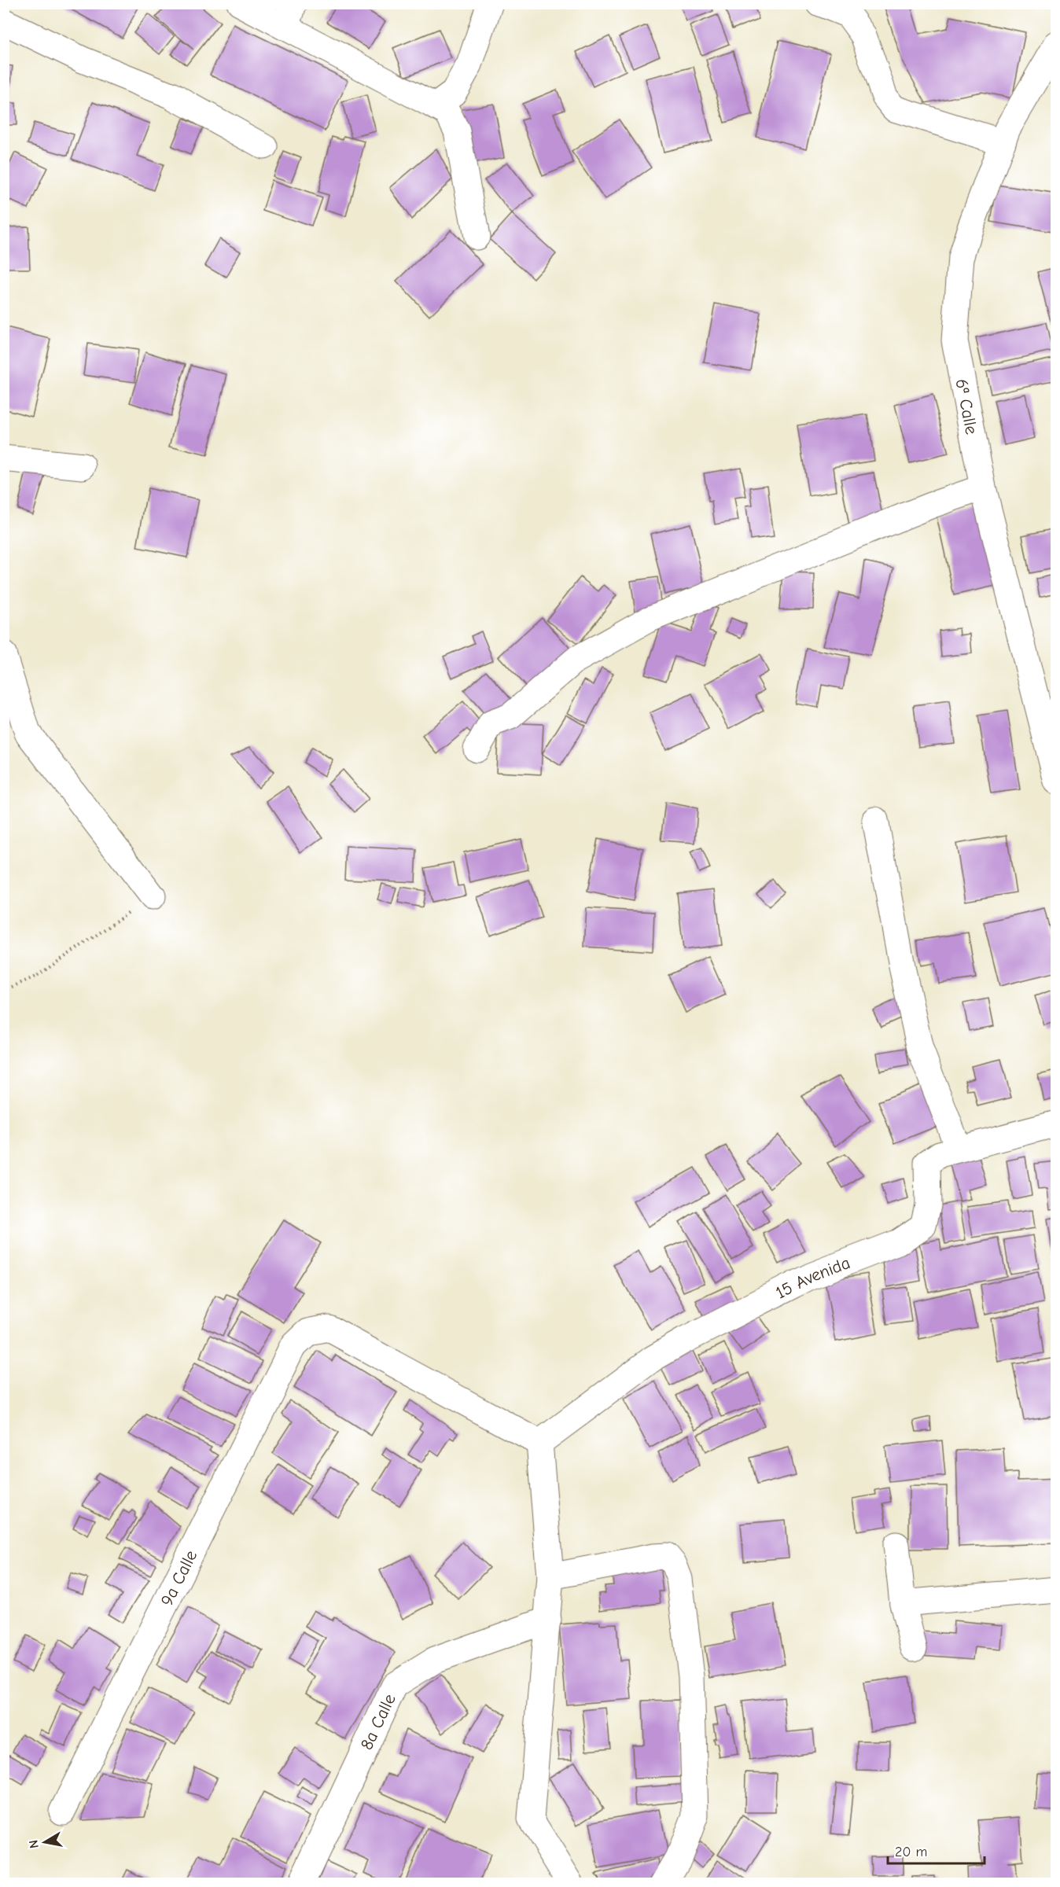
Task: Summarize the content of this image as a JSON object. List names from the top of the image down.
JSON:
{
  "streets": {
    "street": [
      "6ª Calle",
      "15 Avenida",
      "9a Calle",
      "8a Calle"
    ]
  },
  "crossings": [
    ["15 Avenida", "9a Calle"]
  ],
  "scale_bar": "20 m",
  "north": "left"
}
